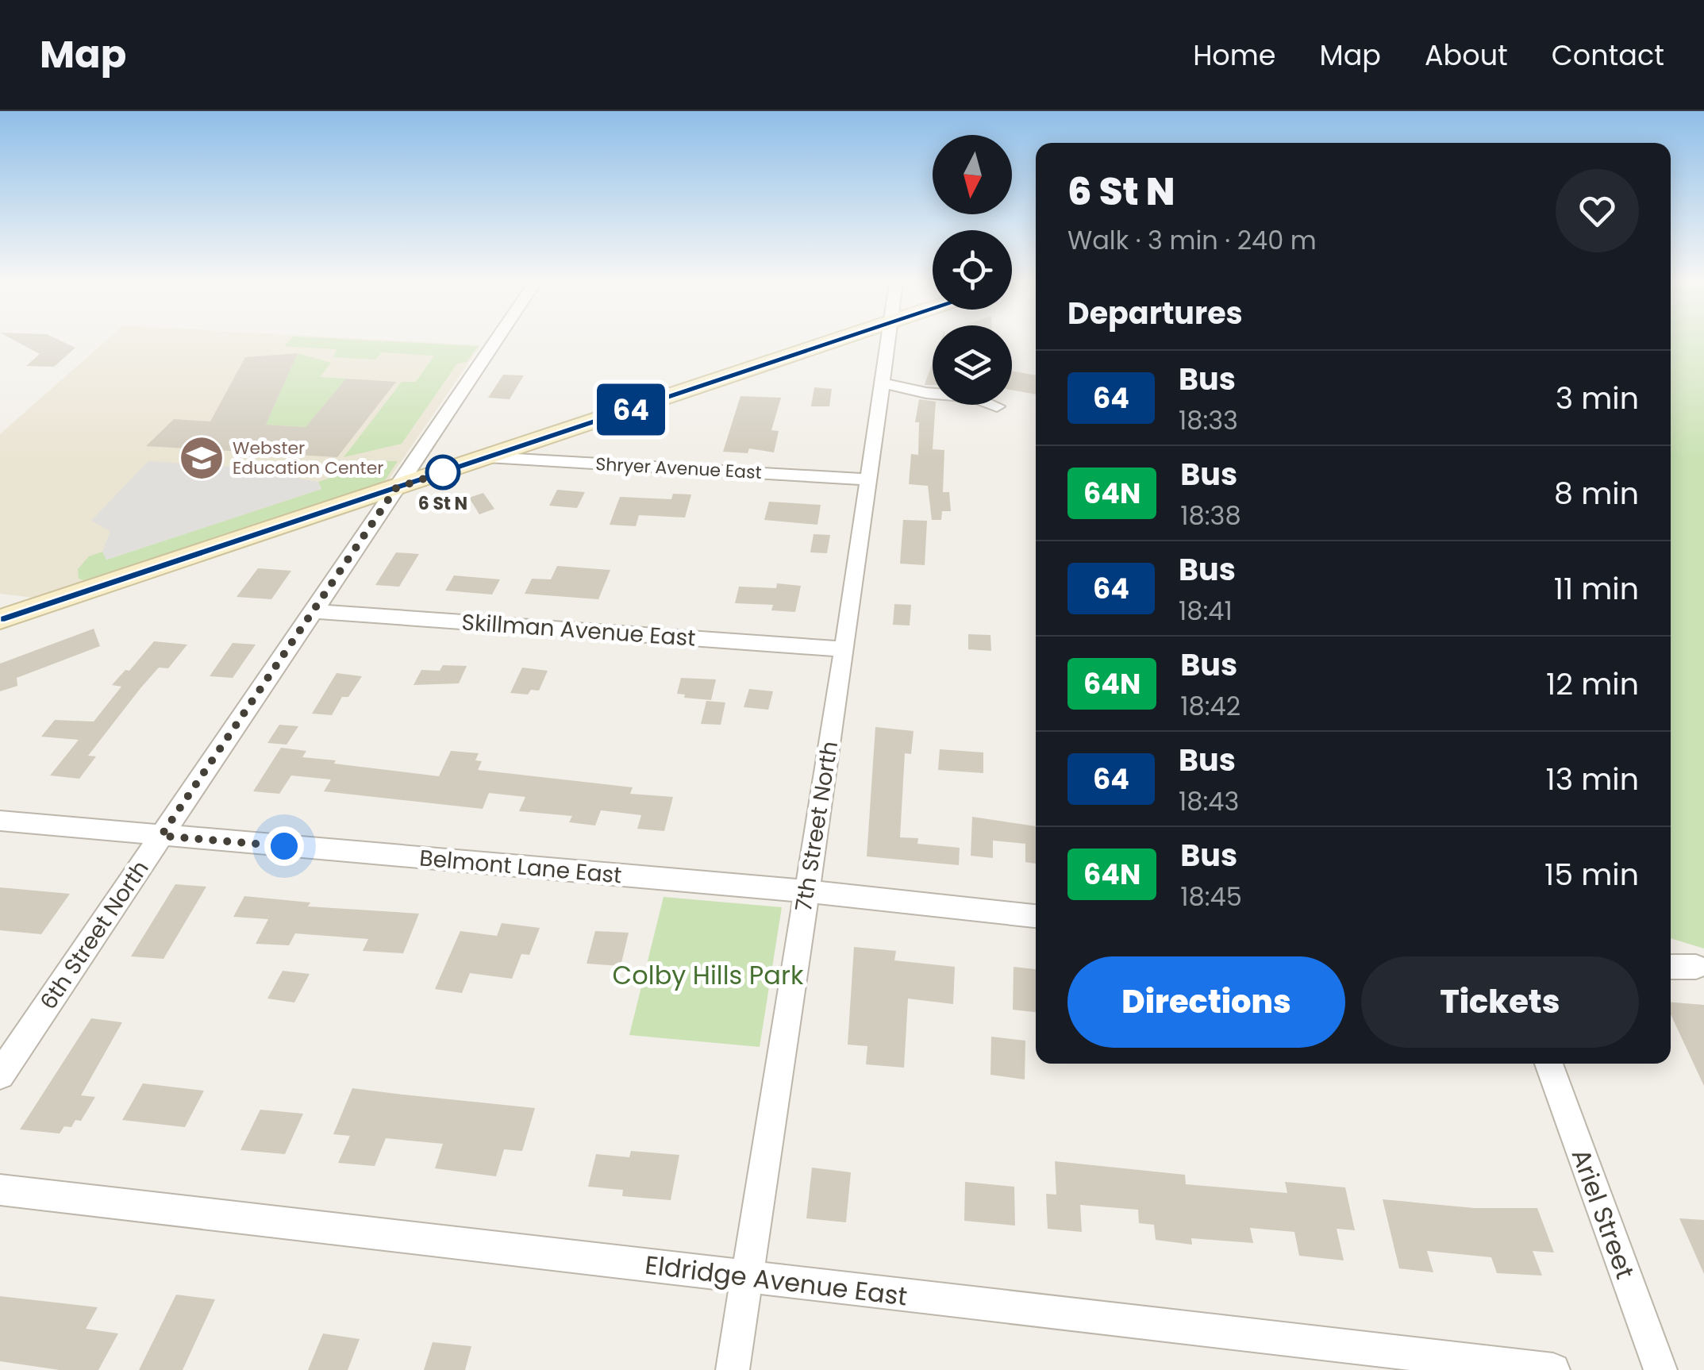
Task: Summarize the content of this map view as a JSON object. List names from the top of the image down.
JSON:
{
  "streets": {
    "street": [
      "Shryer Avenue East",
      "Skillman Avenue East",
      "7th Street North",
      "Belmont Lane East",
      "6th Street North",
      "Ariel Street",
      "Eldridge Avenue East"
    ]
  },
  "crossings": [
    ["Shryer Avenue East", "7th Street North"],
    ["Skillman Avenue East", "7th Street North"],
    ["Skillman Avenue East", "6th Street North"],
    ["7th Street North", "Belmont Lane East"],
    ["7th Street North", "Eldridge Avenue East"],
    ["Belmont Lane East", "6th Street North"]
  ],
  "parks": ["Colby Hills Park"],
  "places": {
    "school or university": ["Webster Education Center"],
    "other": ["6 St N"]
  },
  "lines": ["bus line 64"],
  "north": "bottom",
  "page": {
    "header": "Map",
    "nav": [
      "Home",
      "Map",
      "About",
      "Contact"
    ],
    "on_map": "64",
    "heading": [
      ["6 St N", "Walk · 3 min · 240 m"],
      "Departures"
    ],
    "list": [
      {
        "mark": "64",
        "name": "Bus",
        "note": "18:33",
        "value": "3 min"
      },
      {
        "mark": "64N",
        "name": "Bus",
        "note": "18:38",
        "value": "8 min"
      },
      {
        "mark": "64",
        "name": "Bus",
        "note": "18:41",
        "value": "11 min"
      },
      {
        "mark": "64N",
        "name": "Bus",
        "note": "18:42",
        "value": "12 min"
      },
      {
        "mark": "64",
        "name": "Bus",
        "note": "18:43",
        "value": "13 min"
      },
      {
        "mark": "64N",
        "name": "Bus",
        "note": "18:45",
        "value": "15 min"
      }
    ],
    "buttons": ["Directions", "Tickets"]
  }
}
